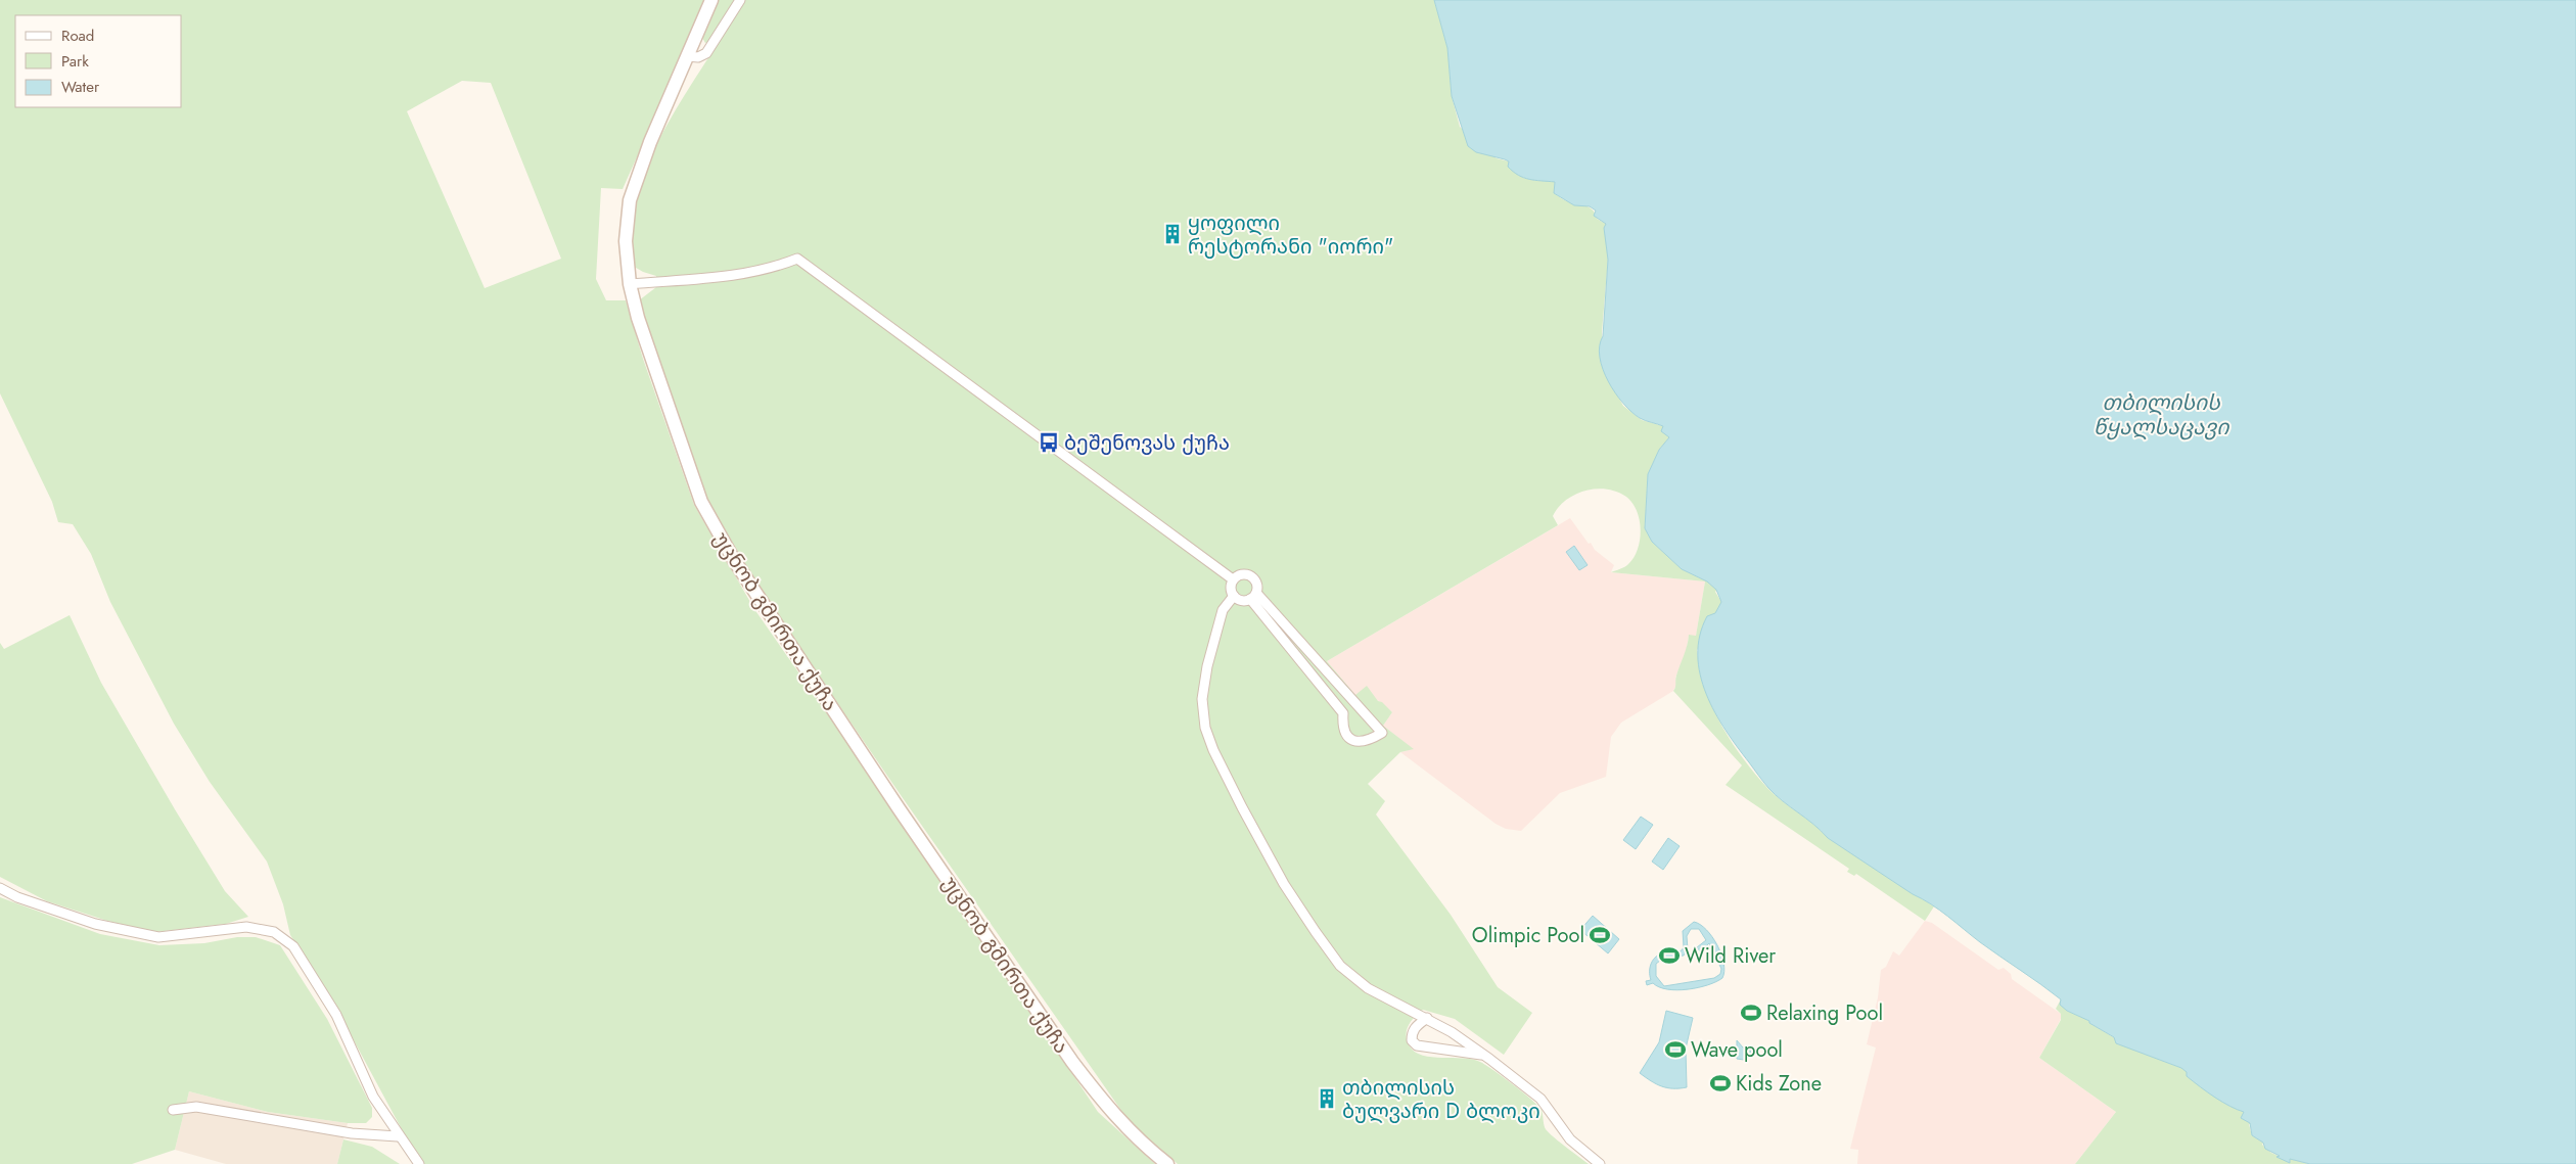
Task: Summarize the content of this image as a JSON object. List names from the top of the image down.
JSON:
{
  "streets": {
    "main road": ["უცნობ გმირთა ქუჩა"]
  },
  "water": ["თბილისის წყალსაცავი"],
  "places": {
    "building": ["ყოფილი რესტორანი \"იორი\"", "თბილისის ბულვარი D ბლოკი"],
    "bus stop": ["ბეშენოვას ქუჩა"],
    "sports": [
      "Olimpic Pool",
      "Wild River",
      "Relaxing Pool",
      "Wave pool",
      "Kids Zone"
    ]
  },
  "legend": ["Road", "Park", "Water"]
}
